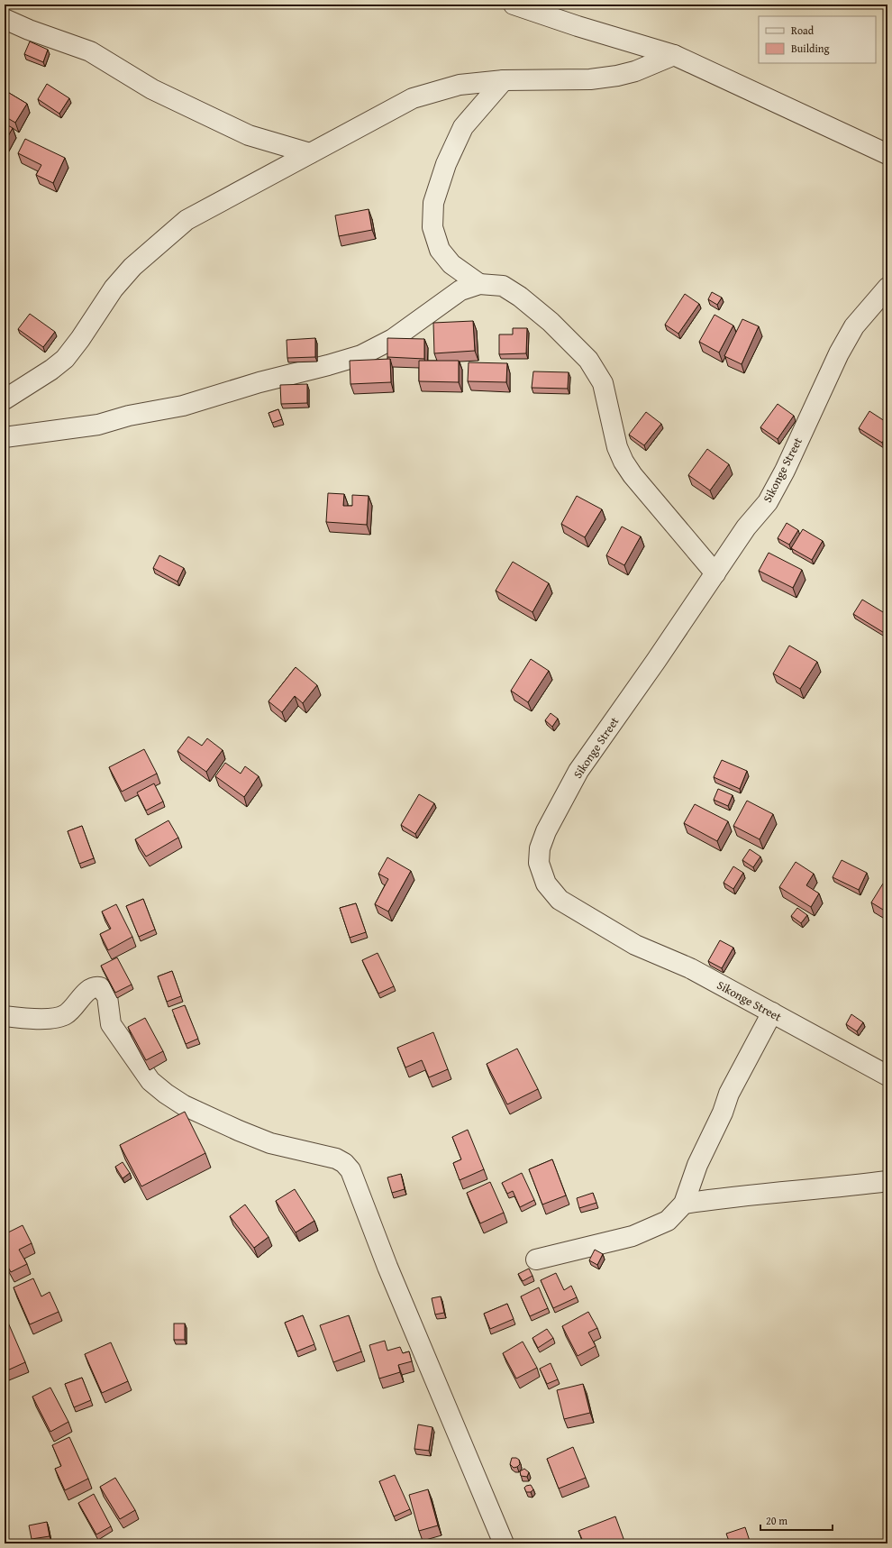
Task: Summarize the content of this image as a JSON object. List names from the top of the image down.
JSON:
{
  "streets": {
    "street": ["Sikonge Street"]
  },
  "legend": ["Road", "Building"],
  "scale_bar": "20 m"
}
